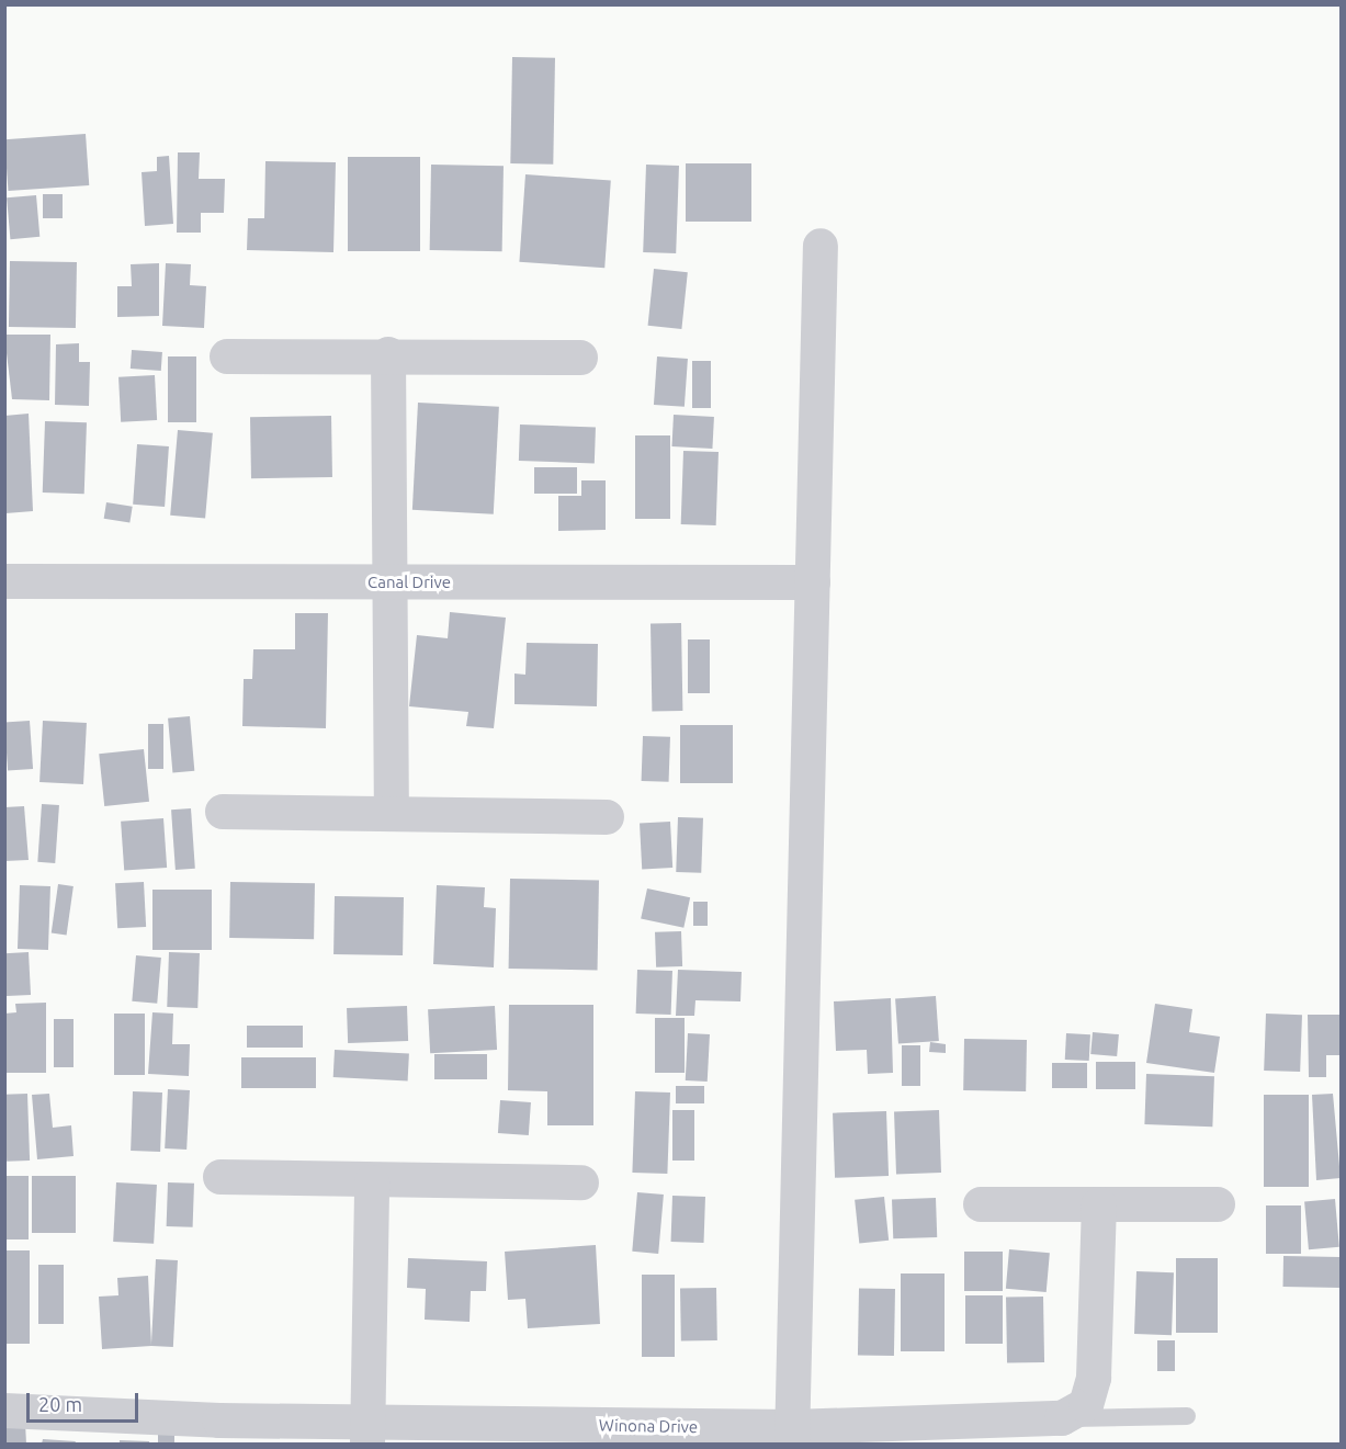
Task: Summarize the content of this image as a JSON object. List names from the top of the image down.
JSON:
{
  "streets": {
    "street": ["Canal Drive", "Winona Drive"]
  },
  "scale_bar": "20 m"
}
